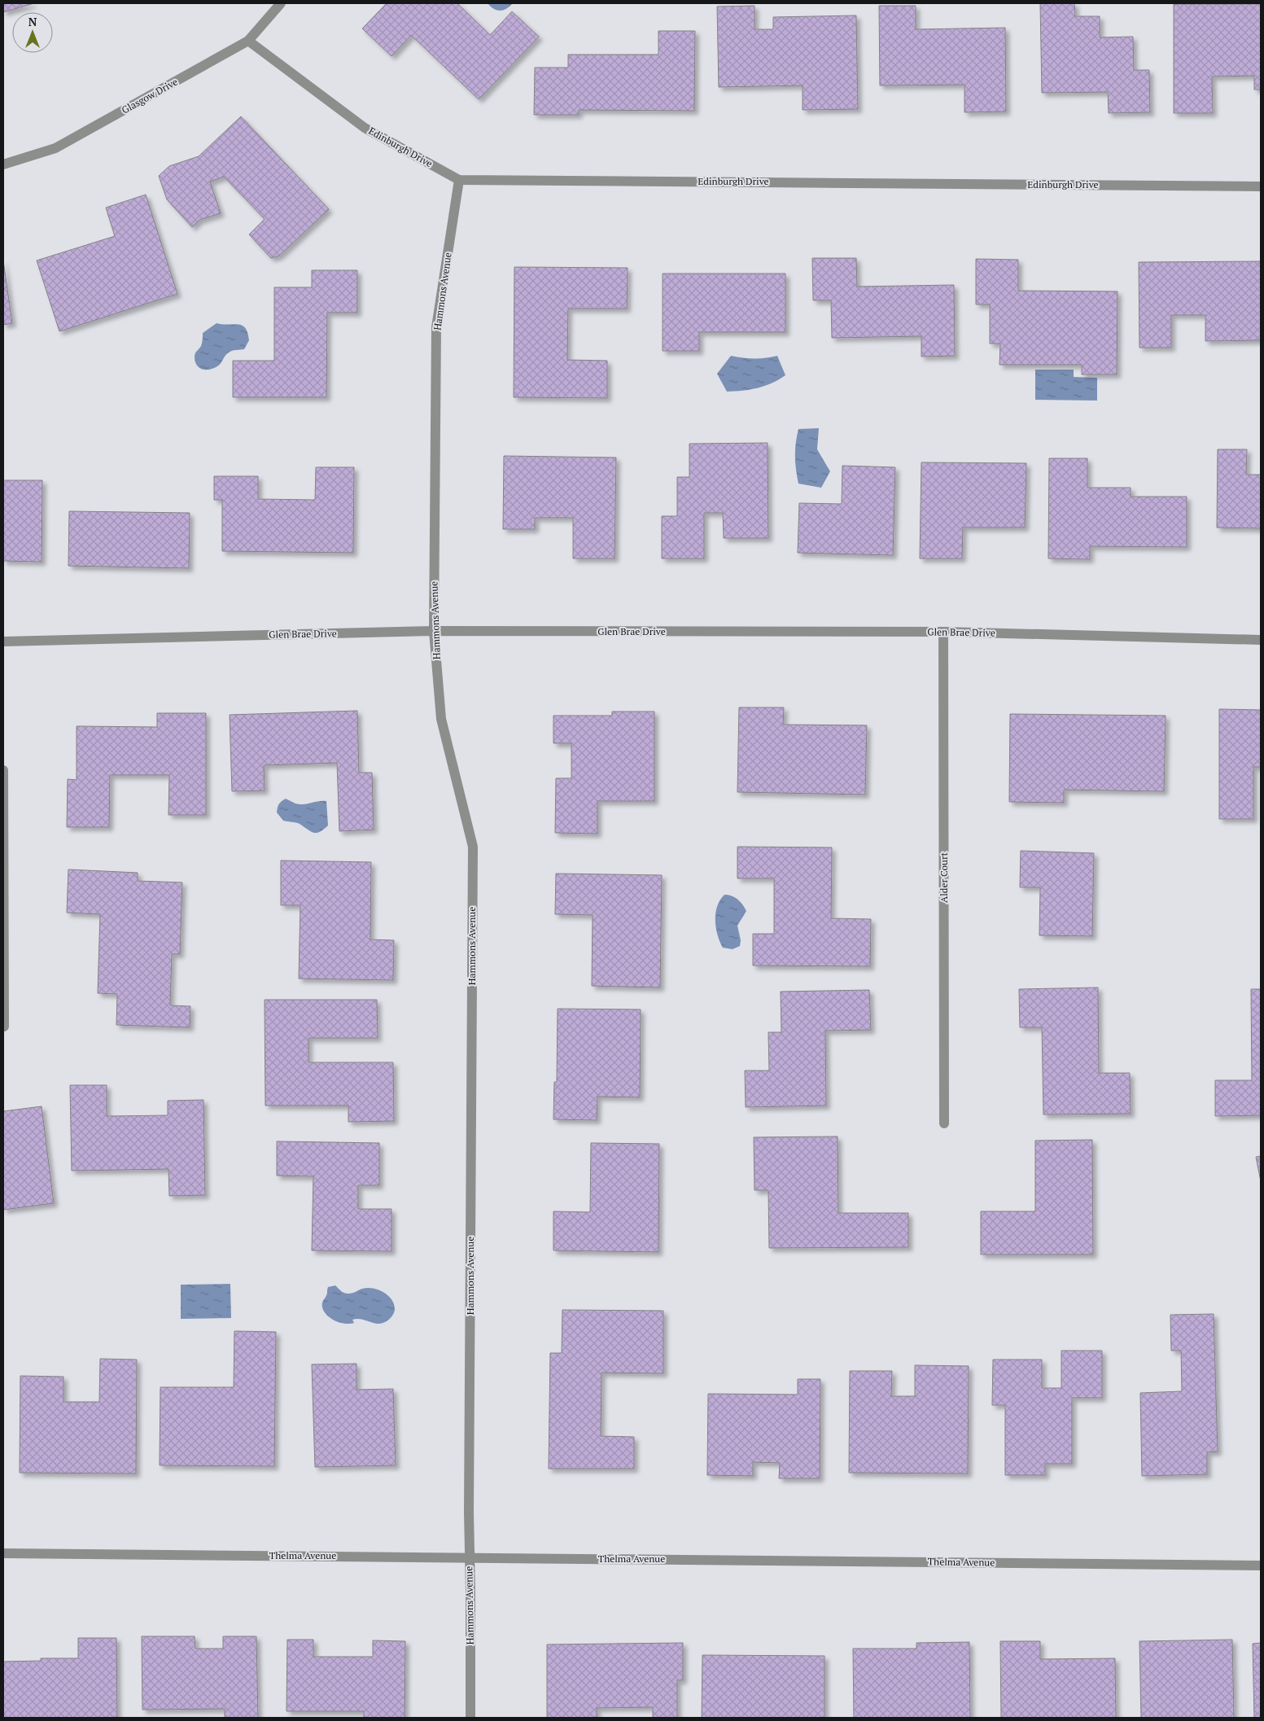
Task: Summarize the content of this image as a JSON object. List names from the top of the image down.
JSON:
{
  "streets": {
    "street": [
      "Glasgow Drive",
      "Edinburgh Drive",
      "Hammons Avenue",
      "Glen Brae Drive",
      "Alder Court",
      "Thelma Avenue"
    ]
  },
  "crossings": [
    ["Glasgow Drive", "Edinburgh Drive"],
    ["Edinburgh Drive", "Hammons Avenue"],
    ["Hammons Avenue", "Glen Brae Drive"],
    ["Hammons Avenue", "Thelma Avenue"],
    ["Glen Brae Drive", "Alder Court"]
  ],
  "north": "top"
}
